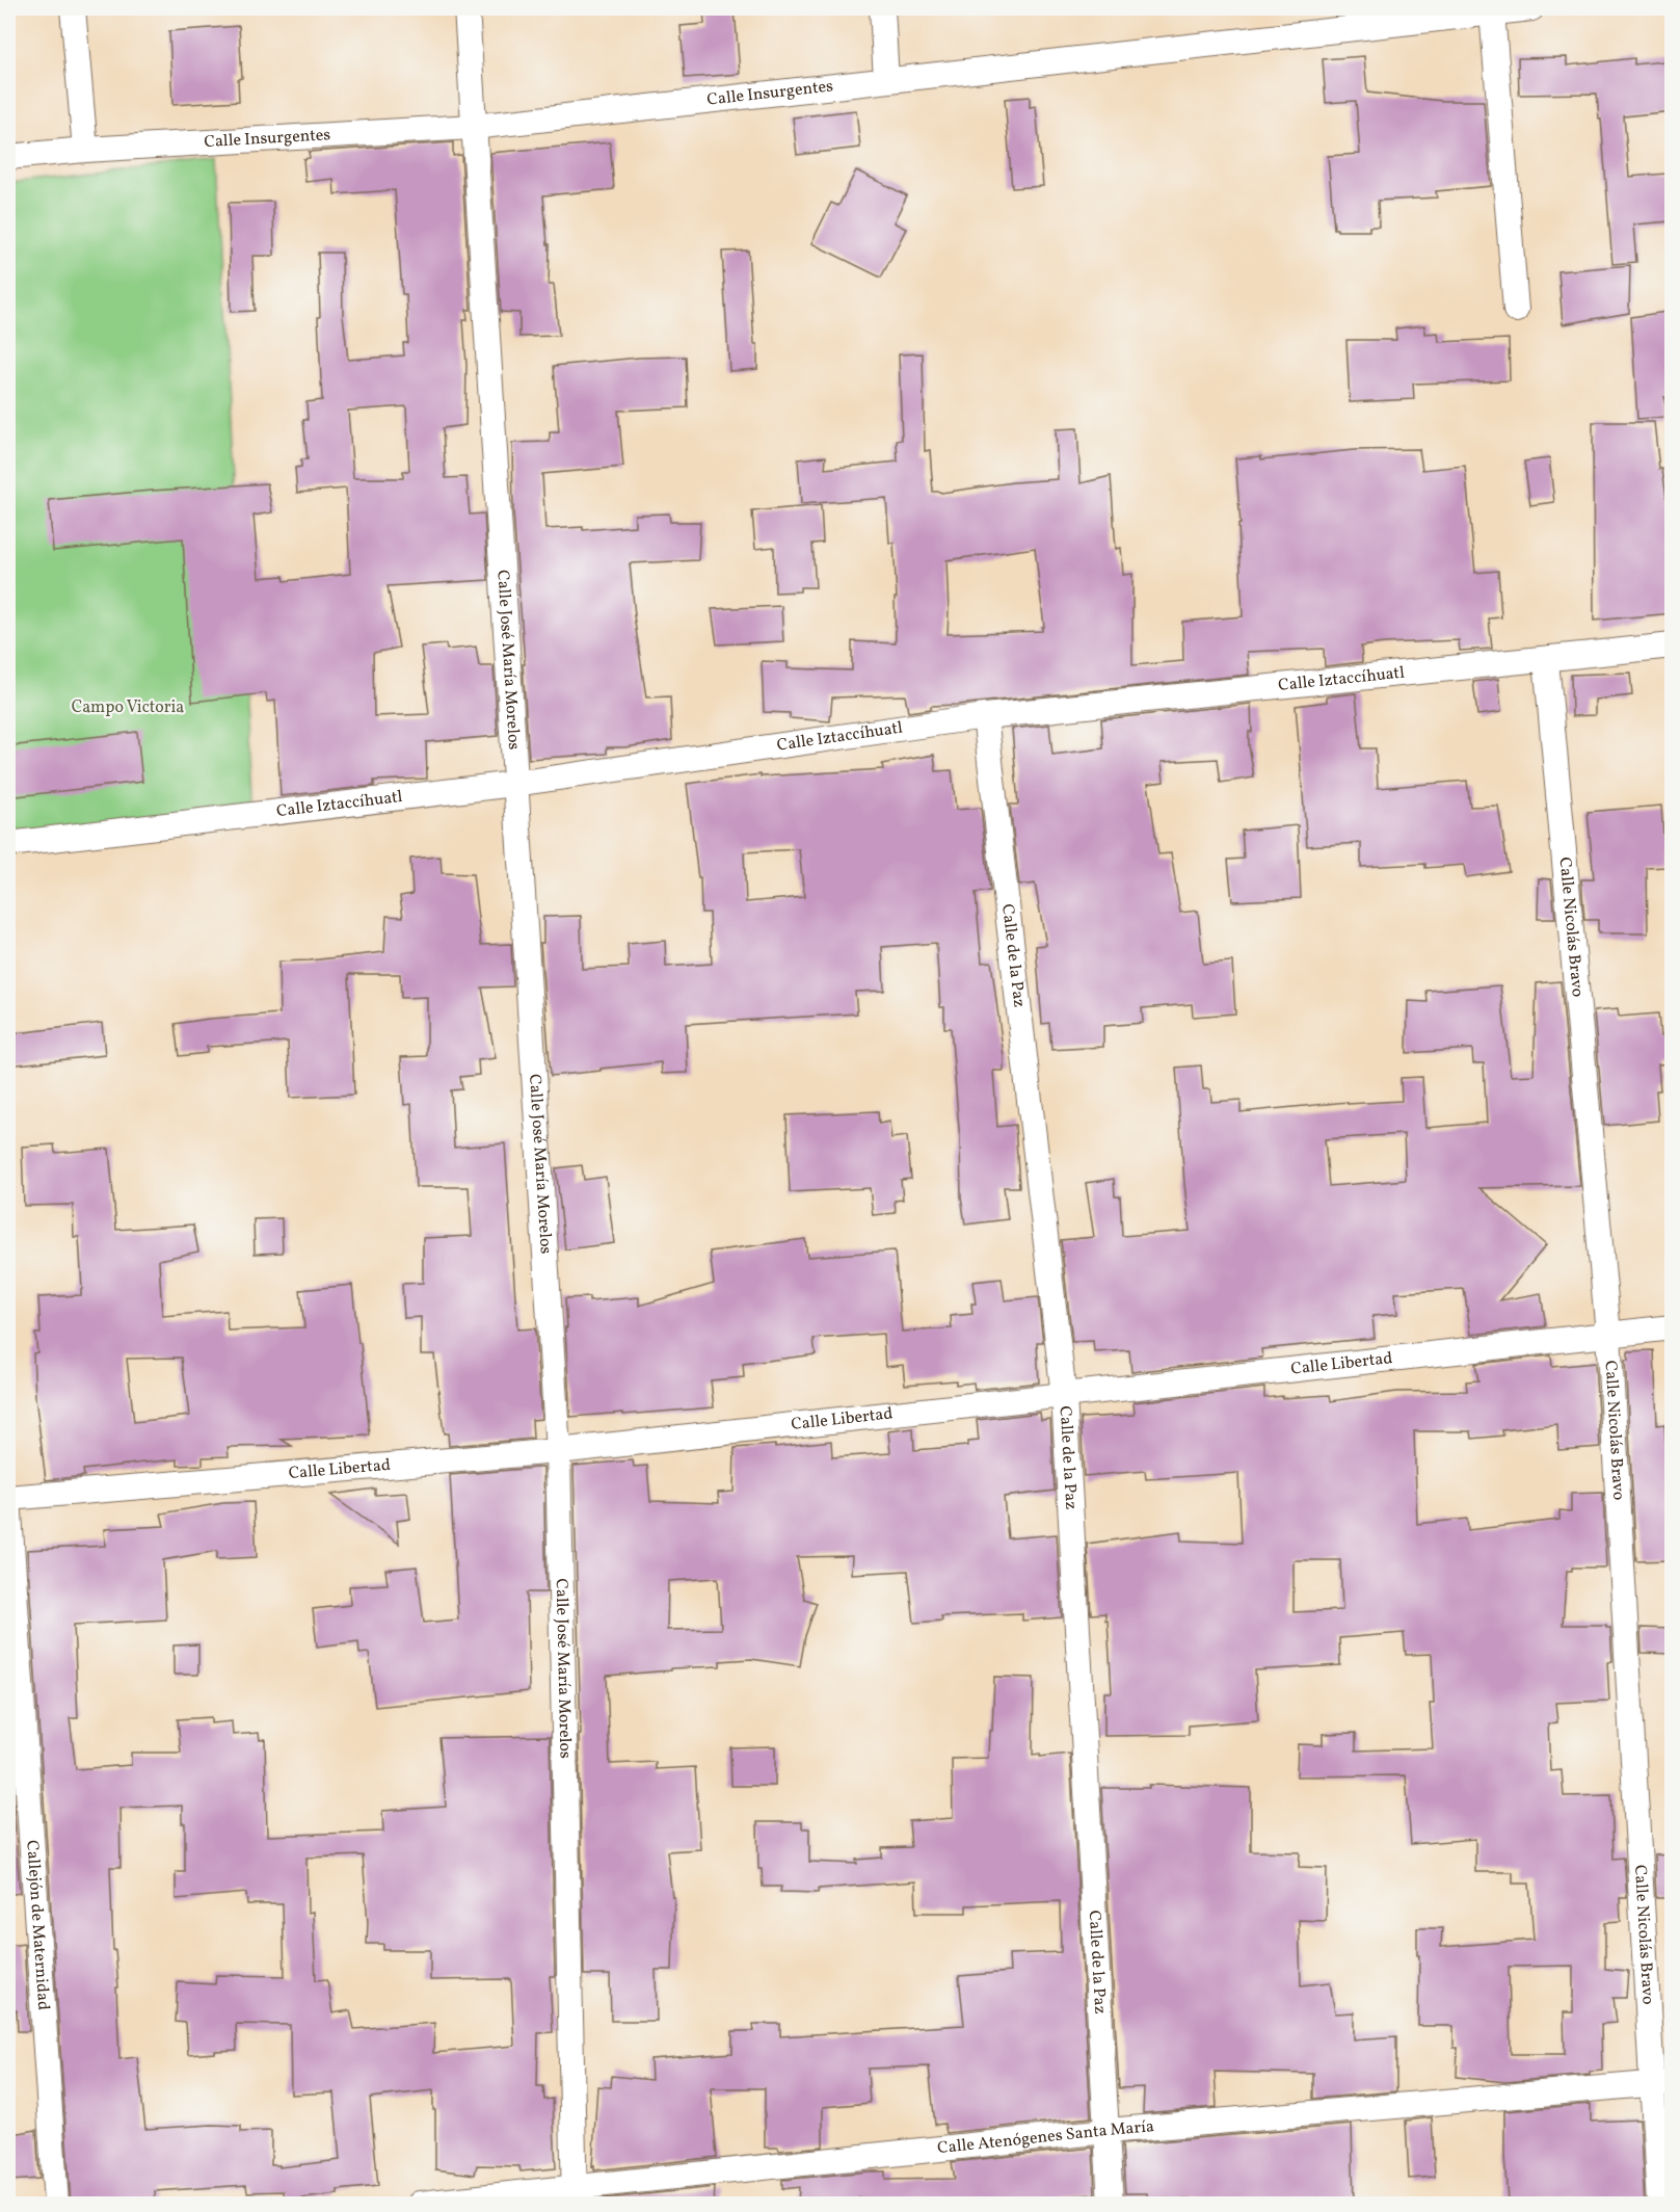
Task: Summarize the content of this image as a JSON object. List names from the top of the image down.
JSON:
{
  "streets": {
    "street": [
      "Calle Insurgentes",
      "Calle José María Morelos",
      "Calle Iztaccíhuatl",
      "Calle Nicolás Bravo",
      "Calle de la Paz",
      "Calle Libertad",
      "Callejón de Maternidad",
      "Calle Atenógenes Santa María"
    ]
  },
  "crossings": [
    ["Calle Insurgentes", "Calle José María Morelos"],
    ["Calle José María Morelos", "Calle Iztaccíhuatl"],
    ["Calle José María Morelos", "Calle Libertad"],
    ["Calle José María Morelos", "Calle Atenógenes Santa María"],
    ["Calle Iztaccíhuatl", "Calle Nicolás Bravo"],
    ["Calle Iztaccíhuatl", "Calle de la Paz"],
    ["Calle Nicolás Bravo", "Calle Libertad"],
    ["Calle Nicolás Bravo", "Calle Atenógenes Santa María"],
    ["Calle de la Paz", "Calle Libertad"],
    ["Calle de la Paz", "Calle Atenógenes Santa María"],
    ["Calle Libertad", "Callejón de Maternidad"]
  ],
  "parks": ["Campo Victoria"]
}
